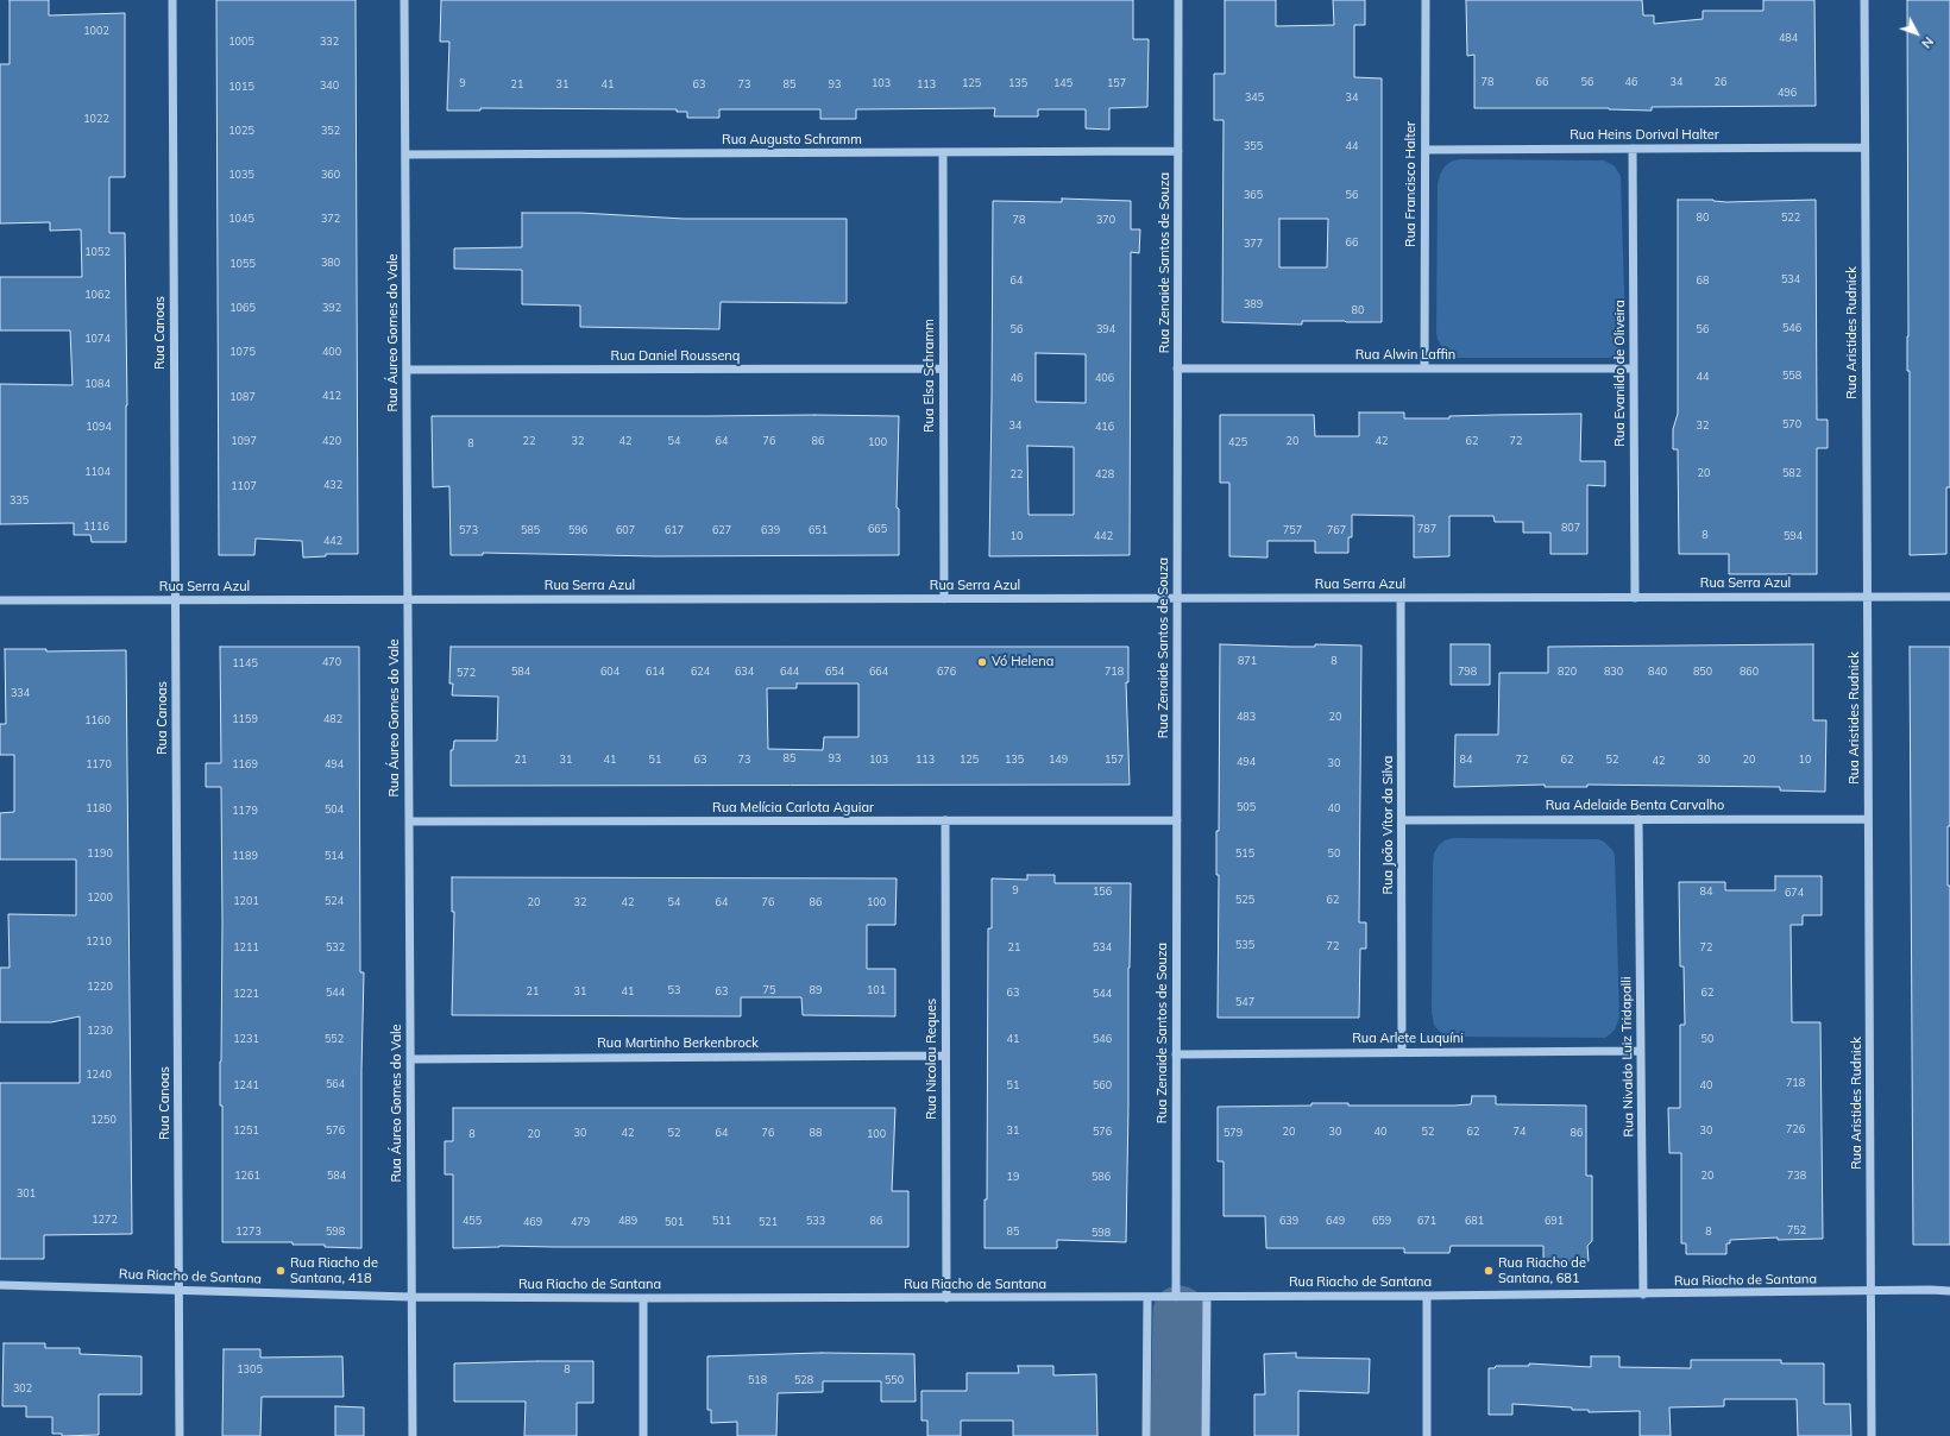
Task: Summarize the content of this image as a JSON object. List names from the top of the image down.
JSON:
{
  "streets": {
    "street": [
      "Rua Heins Dorival Halter",
      "Rua Augusto Schramm",
      "Rua Francisco Halter",
      "Rua Zenaide Santos de Souza",
      "Rua Canoas",
      "Rua Áureo Gomes do Vale",
      "Rua Aristides Rudnick",
      "Rua Alwin Laffin",
      "Rua Daniel Roussenq",
      "Rua Evanildo de Oliveira",
      "Rua Elsa Schramm",
      "Rua Serra Azul",
      "Rua Adelaide Benta Carvalho",
      "Rua Melícia Carlota Aguiar",
      "Rua João Vítor da Silva",
      "Rua Arlete Luquíni",
      "Rua Martinho Berkenbrock",
      "Rua Nivaldo Luiz Tridapalli",
      "Rua Nicolau Reques",
      "Rua Riacho de Santana"
    ]
  },
  "crossings": [
    ["Rua Heins Dorival Halter", "Rua Francisco Halter"],
    ["Rua Heins Dorival Halter", "Rua Aristides Rudnick"],
    ["Rua Heins Dorival Halter", "Rua Evanildo de Oliveira"],
    ["Rua Augusto Schramm", "Rua Zenaide Santos de Souza"],
    ["Rua Augusto Schramm", "Rua Áureo Gomes do Vale"],
    ["Rua Augusto Schramm", "Rua Elsa Schramm"],
    ["Rua Francisco Halter", "Rua Alwin Laffin"],
    ["Rua Zenaide Santos de Souza", "Rua Alwin Laffin"],
    ["Rua Zenaide Santos de Souza", "Rua Serra Azul"],
    ["Rua Zenaide Santos de Souza", "Rua Melícia Carlota Aguiar"],
    ["Rua Zenaide Santos de Souza", "Rua Arlete Luquíni"],
    ["Rua Zenaide Santos de Souza", "Rua Riacho de Santana"],
    ["Rua Canoas", "Rua Serra Azul"],
    ["Rua Canoas", "Rua Riacho de Santana"],
    ["Rua Áureo Gomes do Vale", "Rua Daniel Roussenq"],
    ["Rua Áureo Gomes do Vale", "Rua Serra Azul"],
    ["Rua Áureo Gomes do Vale", "Rua Melícia Carlota Aguiar"],
    ["Rua Áureo Gomes do Vale", "Rua Martinho Berkenbrock"],
    ["Rua Áureo Gomes do Vale", "Rua Riacho de Santana"],
    ["Rua Aristides Rudnick", "Rua Serra Azul"],
    ["Rua Aristides Rudnick", "Rua Adelaide Benta Carvalho"],
    ["Rua Aristides Rudnick", "Rua Riacho de Santana"],
    ["Rua Alwin Laffin", "Rua Evanildo de Oliveira"],
    ["Rua Daniel Roussenq", "Rua Elsa Schramm"],
    ["Rua Evanildo de Oliveira", "Rua Serra Azul"],
    ["Rua Elsa Schramm", "Rua Serra Azul"],
    ["Rua Serra Azul", "Rua João Vítor da Silva"],
    ["Rua Adelaide Benta Carvalho", "Rua João Vítor da Silva"],
    ["Rua Adelaide Benta Carvalho", "Rua Nivaldo Luiz Tridapalli"],
    ["Rua Melícia Carlota Aguiar", "Rua Nicolau Reques"],
    ["Rua João Vítor da Silva", "Rua Arlete Luquíni"],
    ["Rua Arlete Luquíni", "Rua Nivaldo Luiz Tridapalli"],
    ["Rua Martinho Berkenbrock", "Rua Nicolau Reques"],
    ["Rua Nivaldo Luiz Tridapalli", "Rua Riacho de Santana"],
    ["Rua Nicolau Reques", "Rua Riacho de Santana"]
  ],
  "places": ["Vó Helena", "Rua Riacho de Santana, 418", "Rua Riacho de Santana, 681"],
  "house_numbers": [
    "1002",
    "484",
    "1005",
    "332",
    "78",
    "66",
    "56",
    "46",
    "34",
    "26",
    "9",
    "103",
    "125",
    "135",
    "145",
    "157",
    "21",
    "31",
    "41",
    "63",
    "73",
    "85",
    "93",
    "113",
    "340",
    "1015",
    "496",
    "345",
    "34",
    "1022",
    "1025",
    "352",
    "355",
    "44",
    "1035",
    "360",
    "365",
    "56",
    "80",
    "522",
    "1045",
    "372",
    "78",
    "370",
    "66",
    "377",
    "1052",
    "380",
    "1055",
    "534",
    "64",
    "68",
    "1062",
    "389",
    "1065",
    "392",
    "80",
    "546",
    "56",
    "394",
    "56",
    "1074",
    "1075",
    "400",
    "558",
    "44",
    "46",
    "406",
    "1084",
    "412",
    "1087",
    "570",
    "34",
    "32",
    "1094",
    "416",
    "1097",
    "420",
    "22",
    "32",
    "42",
    "54",
    "64",
    "76",
    "86",
    "20",
    "42",
    "62",
    "72",
    "100",
    "425",
    "8",
    "1104",
    "20",
    "582",
    "22",
    "428",
    "432",
    "1107",
    "335",
    "1116",
    "807",
    "665",
    "787",
    "573",
    "585",
    "596",
    "607",
    "617",
    "627",
    "639",
    "651",
    "757",
    "767",
    "8",
    "10",
    "442",
    "594",
    "442",
    "871",
    "8",
    "470",
    "1145",
    "584",
    "604",
    "614",
    "624",
    "634",
    "644",
    "654",
    "664",
    "676",
    "718",
    "798",
    "820",
    "830",
    "840",
    "850",
    "860",
    "572",
    "334",
    "483",
    "20",
    "1159",
    "482",
    "1160",
    "85",
    "93",
    "21",
    "31",
    "41",
    "51",
    "63",
    "73",
    "103",
    "113",
    "125",
    "135",
    "149",
    "157",
    "84",
    "72",
    "62",
    "52",
    "30",
    "20",
    "10",
    "42",
    "494",
    "30",
    "1170",
    "1169",
    "494",
    "505",
    "1180",
    "40",
    "504",
    "1179",
    "1190",
    "515",
    "50",
    "1189",
    "514",
    "9",
    "156",
    "84",
    "674",
    "1200",
    "525",
    "62",
    "1201",
    "524",
    "20",
    "32",
    "42",
    "54",
    "64",
    "76",
    "86",
    "100",
    "1210",
    "535",
    "72",
    "1211",
    "532",
    "21",
    "534",
    "72",
    "1220",
    "53",
    "75",
    "89",
    "101",
    "21",
    "31",
    "41",
    "63",
    "544",
    "63",
    "62",
    "1221",
    "544",
    "547",
    "1230",
    "1231",
    "552",
    "41",
    "546",
    "50",
    "1240",
    "718",
    "564",
    "1241",
    "51",
    "560",
    "40",
    "1250",
    "726",
    "1251",
    "576",
    "31",
    "30",
    "576",
    "20",
    "30",
    "40",
    "52",
    "62",
    "74",
    "30",
    "42",
    "52",
    "64",
    "76",
    "88",
    "579",
    "86",
    "8",
    "20",
    "100",
    "1261",
    "584",
    "20",
    "738",
    "19",
    "586",
    "301",
    "1272",
    "455",
    "489",
    "511",
    "533",
    "86",
    "639",
    "649",
    "659",
    "671",
    "681",
    "691",
    "469",
    "479",
    "501",
    "521",
    "752",
    "1273",
    "598",
    "85",
    "8",
    "598",
    "1305",
    "8",
    "518",
    "528",
    "550",
    "302"
  ],
  "north": "bottom right"
}
